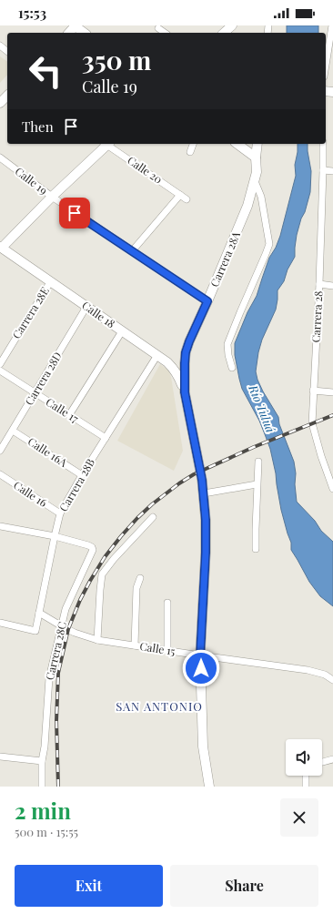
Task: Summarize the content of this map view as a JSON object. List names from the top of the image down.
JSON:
{
  "streets": {
    "street": [
      "Calle 20",
      "Calle 19",
      "Carrera 28A",
      "Carrera 28E",
      "Calle 18",
      "Carrera 28",
      "Carrera 28D",
      "Calle 17",
      "Calle 16A",
      "Carrera 28B",
      "Calle 16",
      "Calle 15",
      "Carrera 28C"
    ]
  },
  "crossings": [
    ["Calle 19", "Carrera 28A"],
    ["Carrera 28A", "Calle 18"],
    ["Carrera 28A", "Calle 15"],
    ["Carrera 28E", "Calle 18"],
    ["Calle 18", "Carrera 28D"],
    ["Calle 18", "Carrera 28B"],
    ["Carrera 28D", "Calle 17"],
    ["Carrera 28D", "Calle 16A"],
    ["Calle 17", "Carrera 28B"],
    ["Calle 16A", "Carrera 28B"],
    ["Carrera 28B", "Calle 16"],
    ["Carrera 28B", "Calle 15"],
    ["Carrera 28B", "Carrera 28C"],
    ["Calle 15", "Carrera 28C"]
  ],
  "districts": ["SAN ANTONIO"],
  "water": ["Río Tuluá"],
  "page": {
    "status": "15:53",
    "turn": ["350 m", "Calle 19"],
    "then": "Then",
    "heading": ["2 min", "500 m · 15:55"],
    "buttons": ["Exit", "Share"]
  }
}
